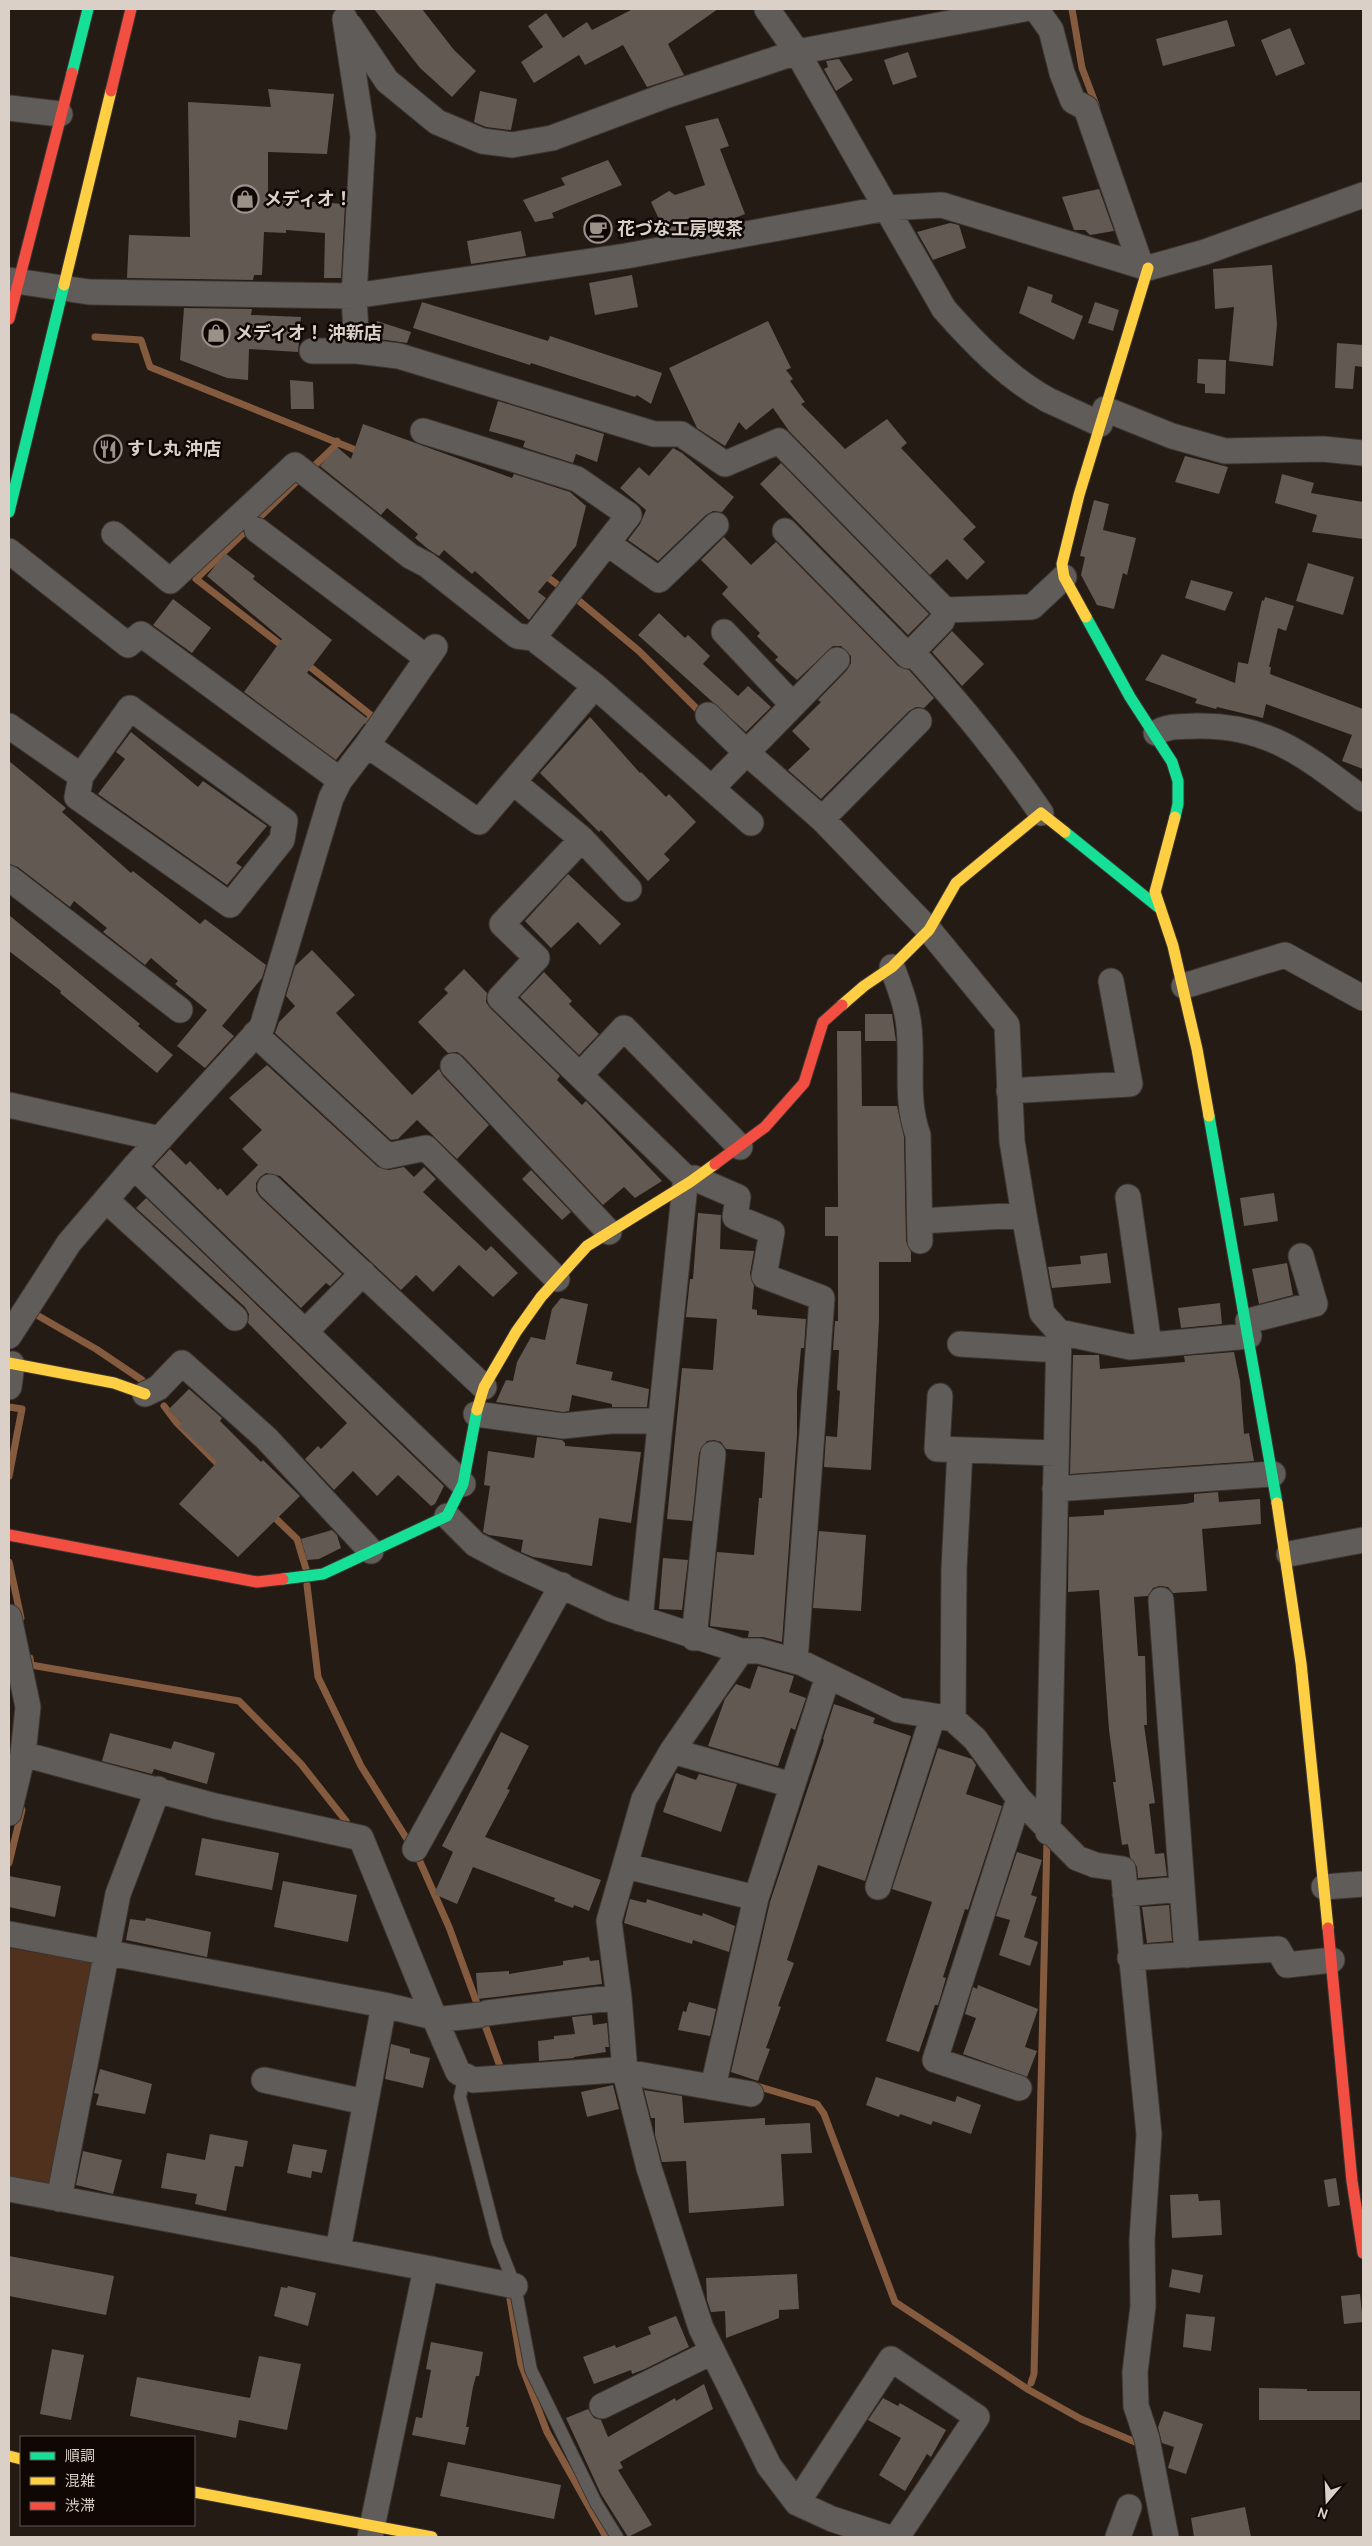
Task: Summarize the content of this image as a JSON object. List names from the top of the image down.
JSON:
{
  "places": {
    "shop": ["メディオ！", "メディオ！ 沖新店"],
    "cafe": ["花づな工房喫茶"],
    "restaurant": ["すし丸 沖店"]
  },
  "legend": ["順調", "混雑", "渋滞"],
  "north": "bottom"
}
